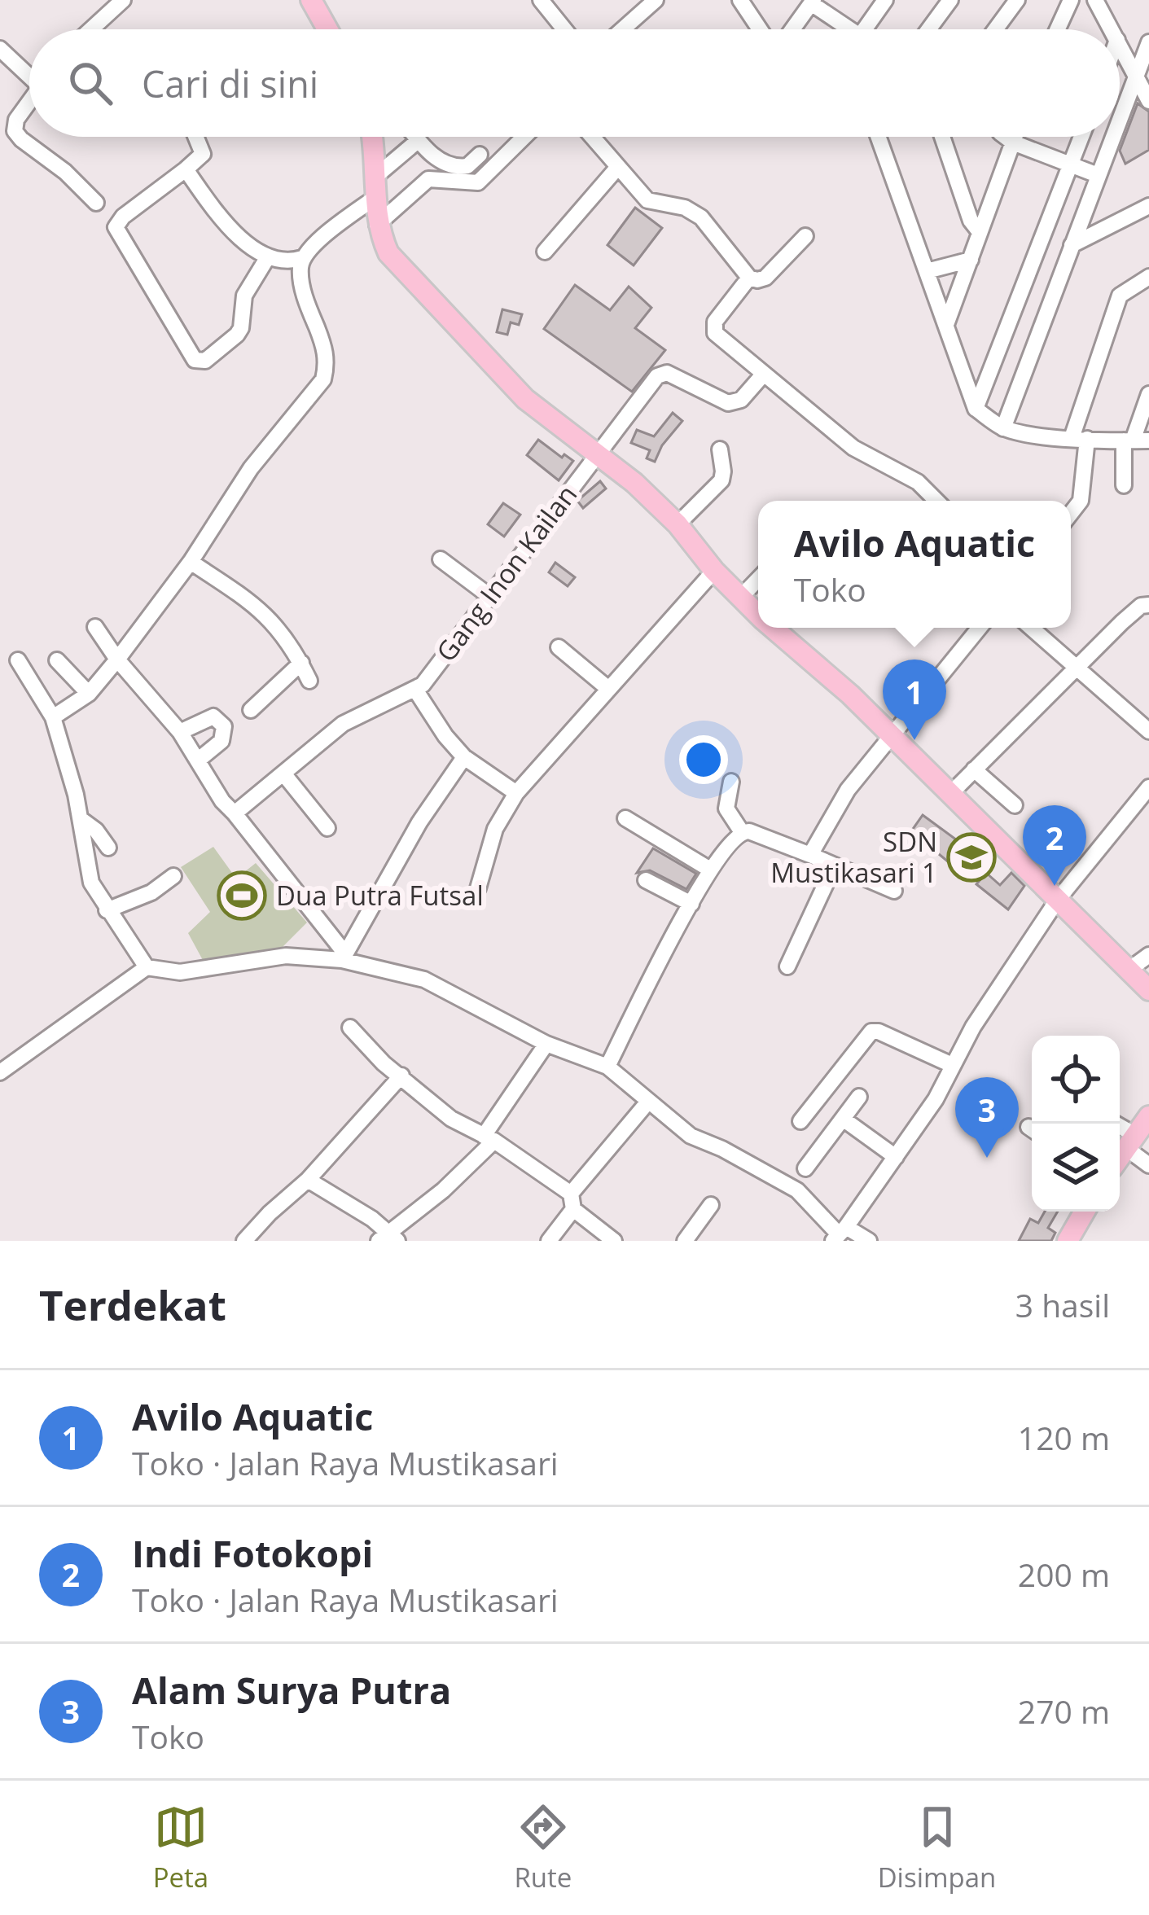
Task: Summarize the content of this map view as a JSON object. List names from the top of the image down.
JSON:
{
  "streets": {
    "street": ["Gang Inon Kailan"]
  },
  "places": {
    "school or university": ["SDN Mustikasari 1"],
    "sports": ["Dua Putra Futsal"]
  },
  "page": {
    "search": "Cari di sini",
    "popup": ["Avilo Aquatic", "Toko"],
    "pins": ["1", "2", "3"],
    "heading": ["Terdekat", "3 hasil"],
    "list": [
      {
        "mark": "1",
        "name": "Avilo Aquatic",
        "note": "Toko · Jalan Raya Mustikasari",
        "value": "120 m"
      },
      {
        "mark": "2",
        "name": "Indi Fotokopi",
        "note": "Toko · Jalan Raya Mustikasari",
        "value": "200 m"
      },
      {
        "mark": "3",
        "name": "Alam Surya Putra",
        "note": "Toko",
        "value": "270 m"
      }
    ],
    "nav": ["Peta", "Rute", "Disimpan"]
  }
}
